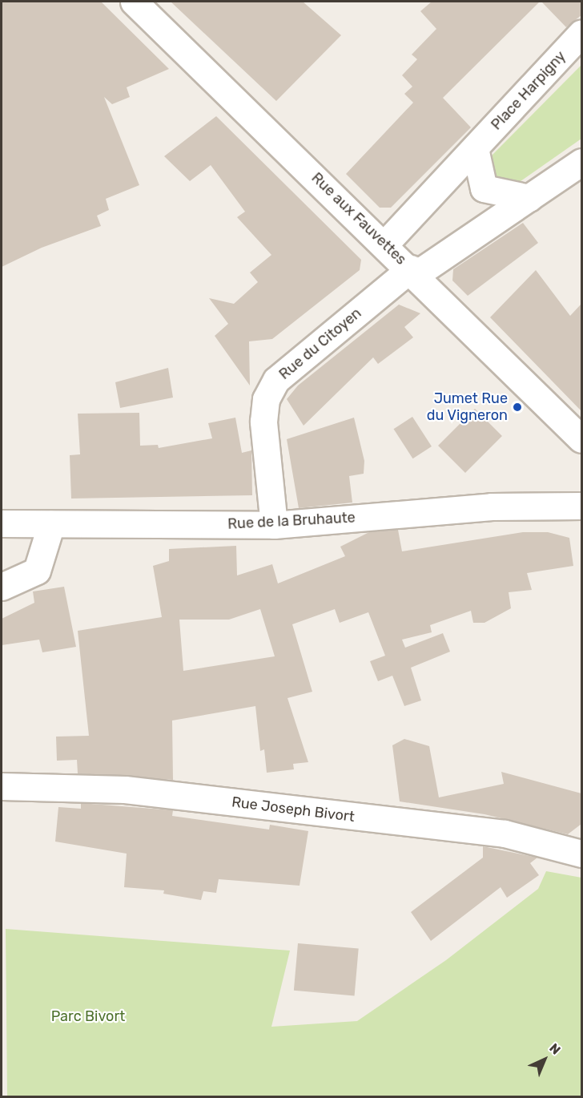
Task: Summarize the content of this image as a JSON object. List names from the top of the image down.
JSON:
{
  "streets": {
    "street": [
      "Place Harpigny",
      "Rue aux Fauvettes",
      "Rue du Citoyen",
      "Rue de la Bruhaute",
      "Rue Joseph Bivort"
    ]
  },
  "crossings": [
    ["Place Harpigny", "Rue aux Fauvettes"],
    ["Rue aux Fauvettes", "Rue du Citoyen"],
    ["Rue du Citoyen", "Rue de la Bruhaute"]
  ],
  "parks": ["Parc Bivort"],
  "places": ["Jumet Rue du Vigneron"],
  "north": "top right"
}
